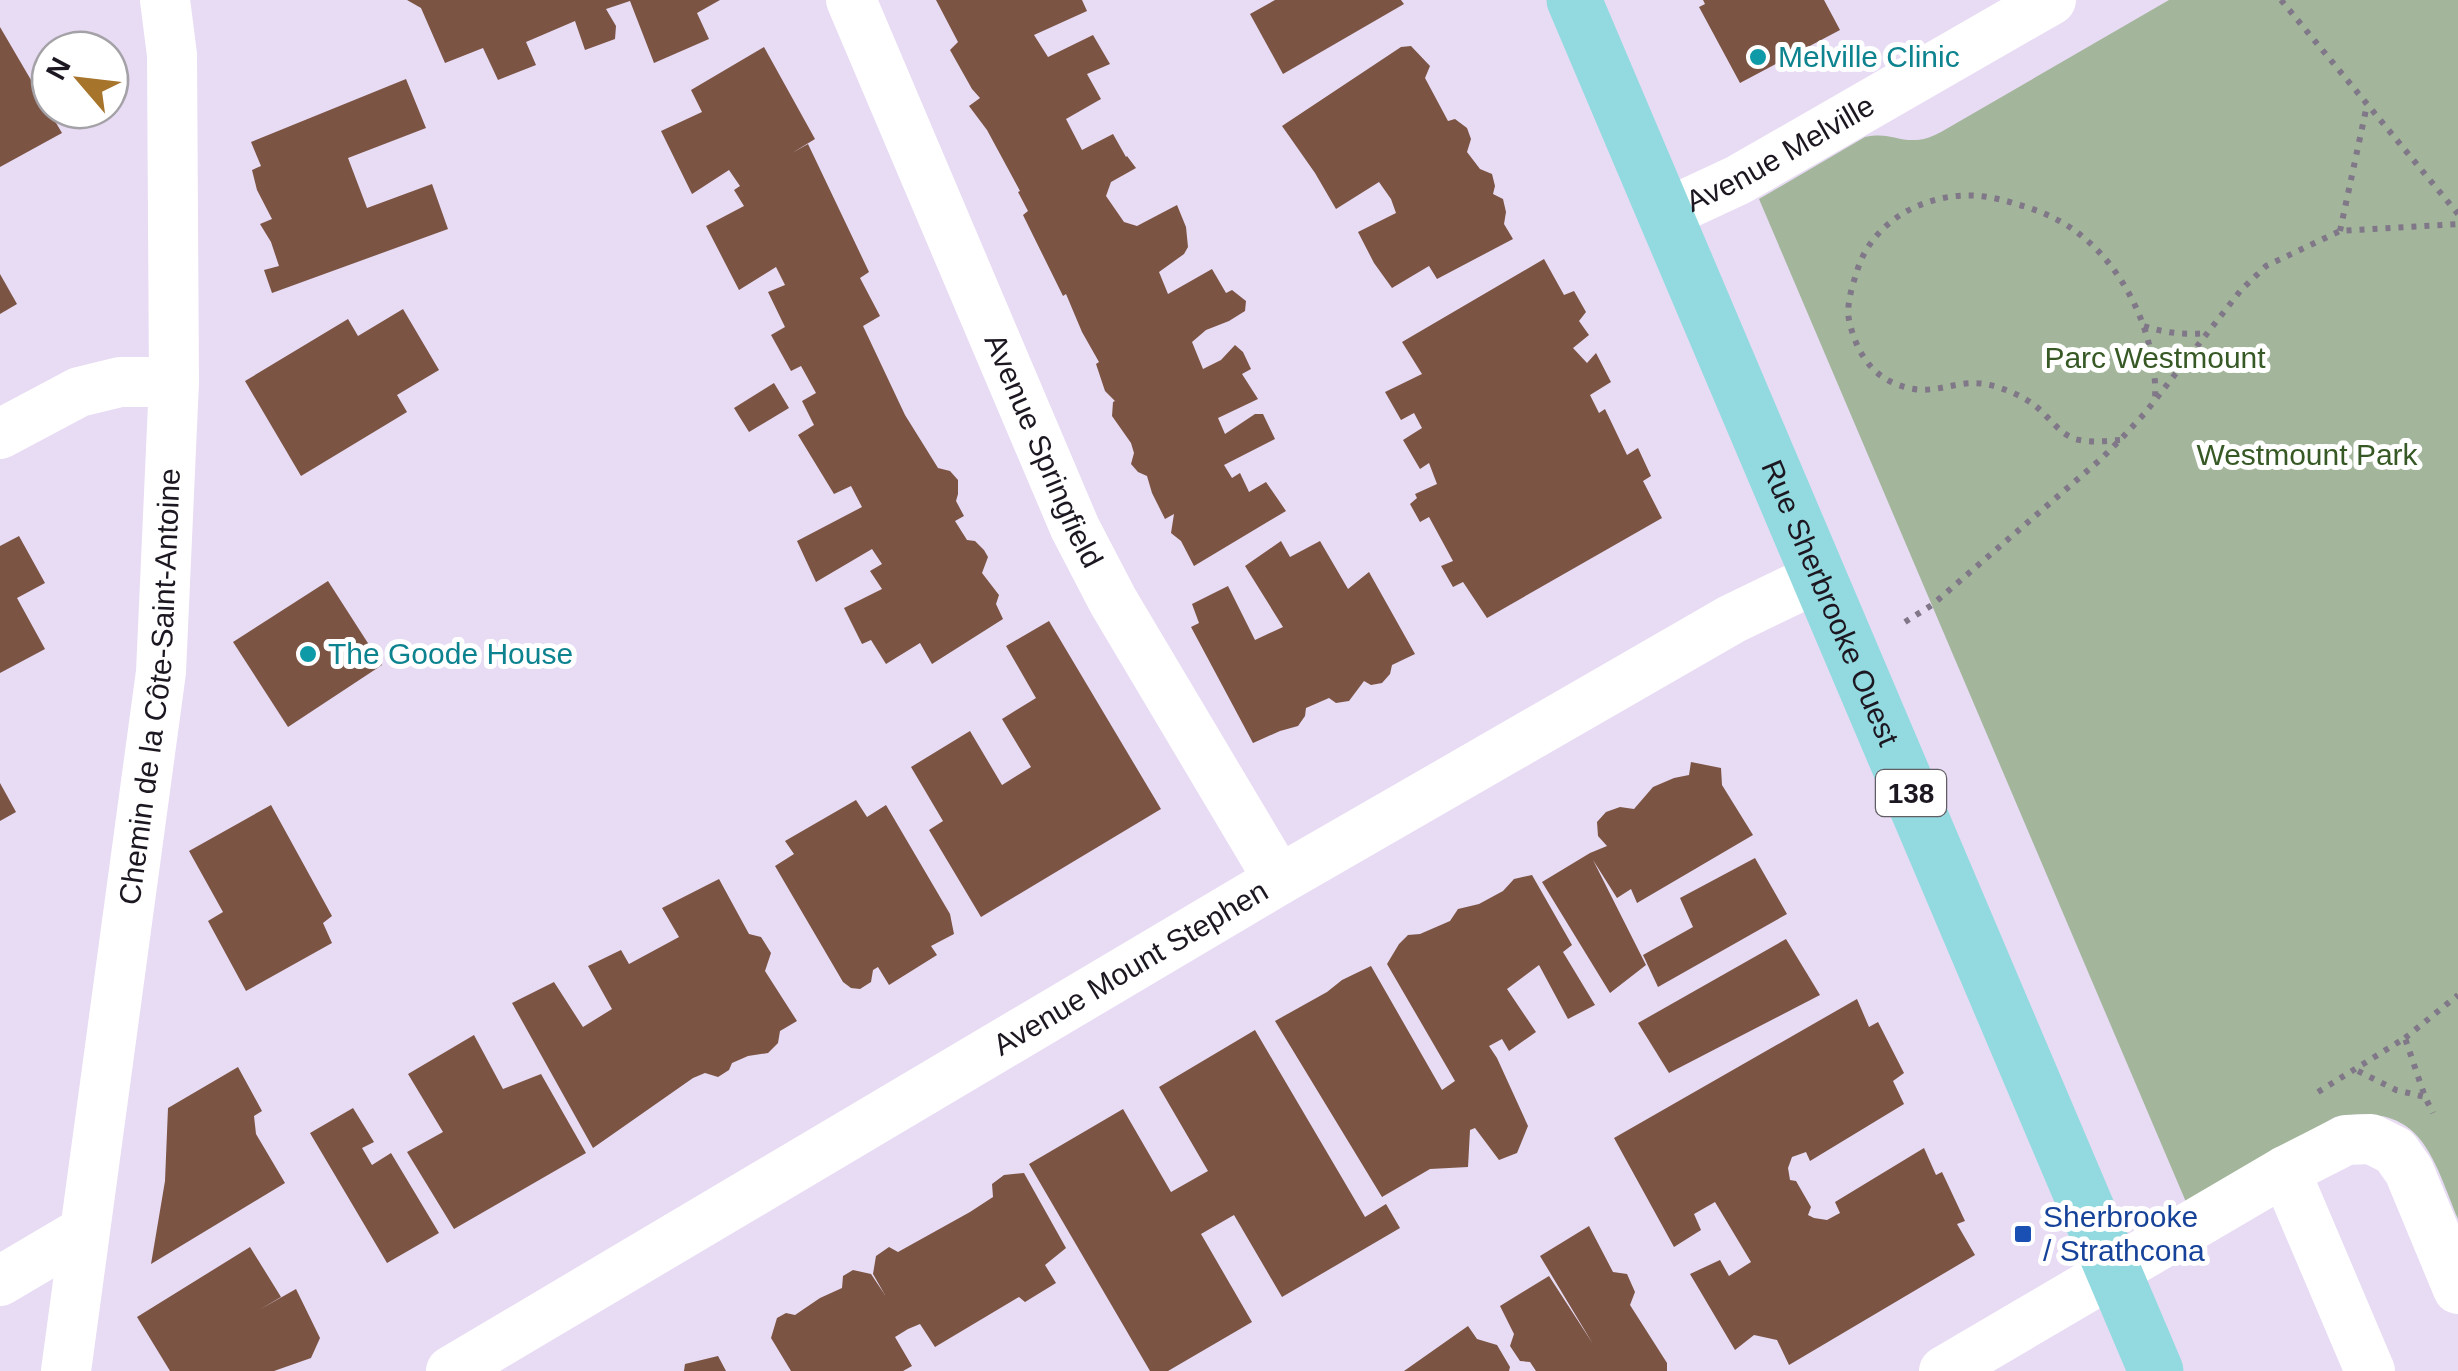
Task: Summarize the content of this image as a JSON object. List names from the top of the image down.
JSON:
{
  "streets": {
    "main road": ["Rue Sherbrooke Ouest", "138"],
    "street": [
      "Avenue Melville",
      "Avenue Springfield",
      "Chemin de la Côte-Saint-Antoine",
      "Avenue Mount Stephen"
    ]
  },
  "crossings": [
    ["Avenue Melville", "Rue Sherbrooke Ouest"],
    ["Avenue Springfield", "Avenue Mount Stephen"],
    ["Rue Sherbrooke Ouest", "Avenue Mount Stephen"]
  ],
  "parks": ["Parc Westmount", "Westmount Park"],
  "places": {
    "other": ["Melville Clinic", "The Goode House"],
    "transit": ["Sherbrooke / Strathcona"]
  },
  "north": "top left"
}
